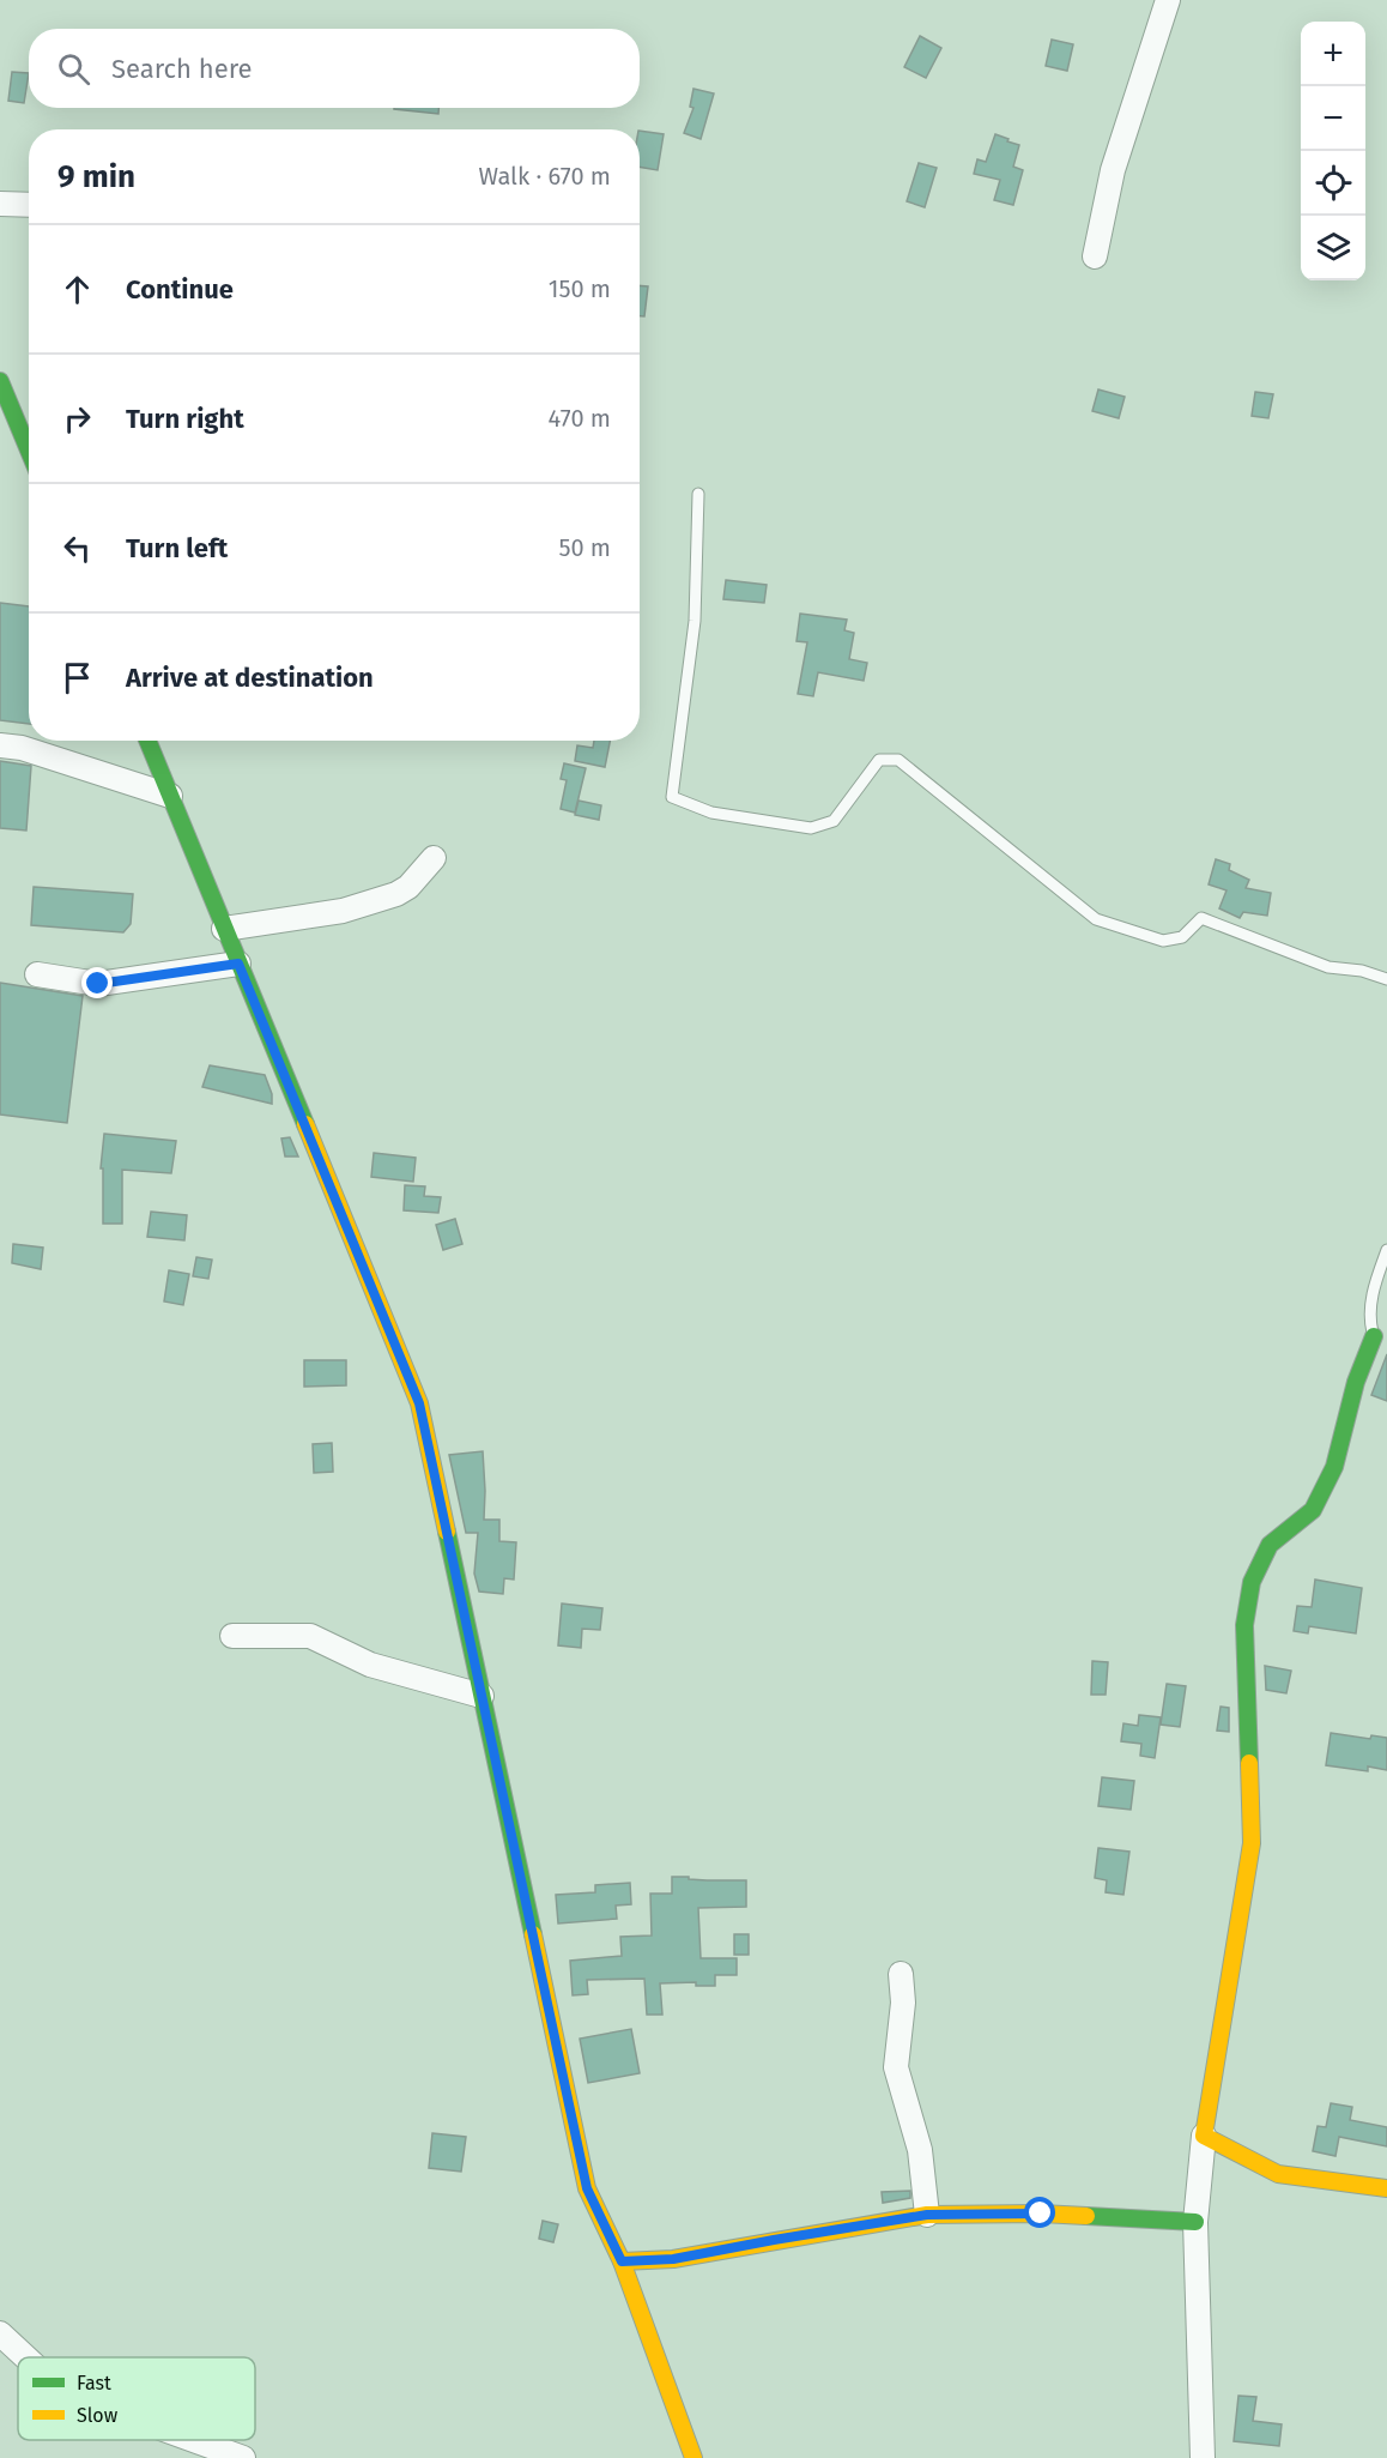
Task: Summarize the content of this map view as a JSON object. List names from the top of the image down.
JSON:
{
  "legend": ["Fast", "Slow"],
  "page": {
    "map_buttons": ["+", "−"],
    "search": "Search here",
    "heading": ["9 min", "Walk · 670 m"],
    "list": [
      ["Continue", "150 m"],
      ["Turn right", "470 m"],
      ["Turn left", "50 m"],
      "Arrive at destination"
    ]
  }
}
